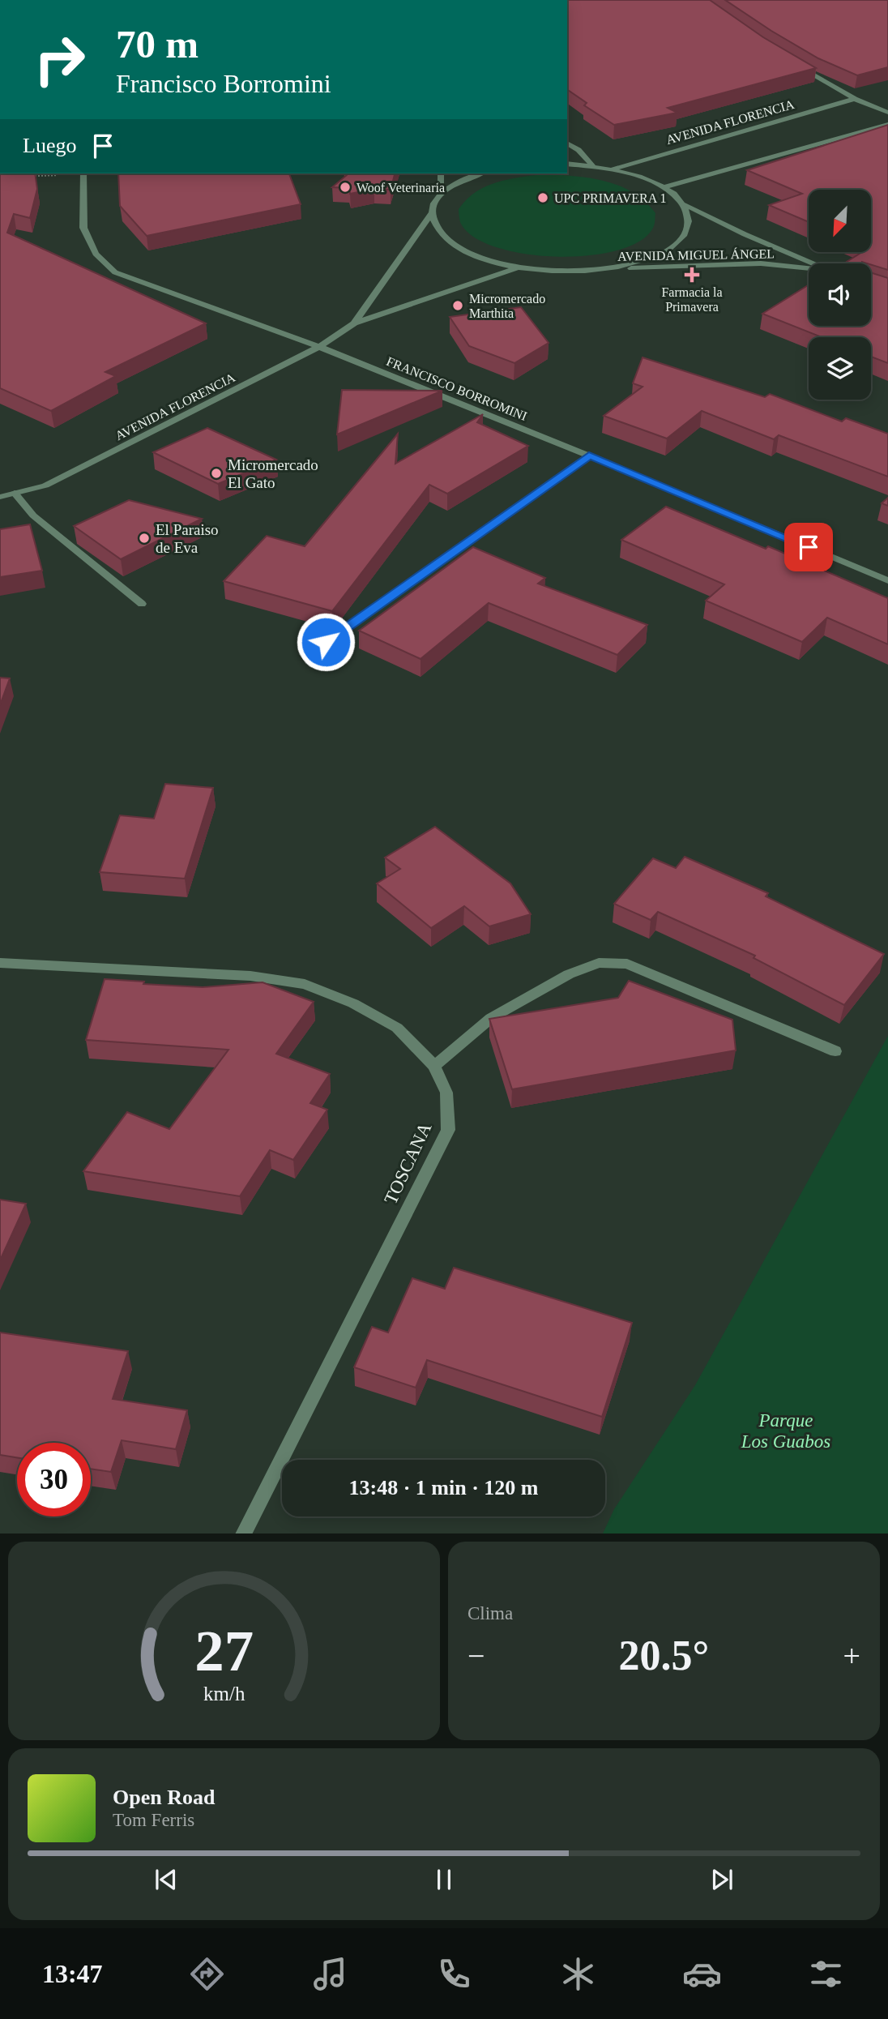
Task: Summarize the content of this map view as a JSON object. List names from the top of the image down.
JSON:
{
  "streets": {
    "street": [
      "AVENIDA FLORENCIA",
      "AVENIDA MIGUEL ÁNGEL",
      "FRANCISCO BORROMINI",
      "TOSCANA"
    ]
  },
  "crossings": [
    ["AVENIDA FLORENCIA", "AVENIDA MIGUEL ÁNGEL"],
    ["AVENIDA FLORENCIA", "FRANCISCO BORROMINI"]
  ],
  "parks": ["Parque Los Guabos"],
  "places": {
    "other": [
      "Woof Veterinaria",
      "UPC PRIMAVERA 1",
      "Micromercado Marthita",
      "Micromercado El Gato",
      "El Paraiso de Eva"
    ],
    "health": ["Farmacia la Primavera"]
  },
  "north": "bottom left",
  "page": {
    "turn": ["70 m", "Francisco Borromini"],
    "then": "Luego",
    "limit": "30",
    "trip": "13:48 · 1 min · 120 m",
    "tile": "Clima",
    "heat": ["−", "20.5°", "+"],
    "song": ["Open Road", "Tom Ferris"],
    "tabs": "13:47",
    "gauge": ["27", "km/h"]
  }
}
